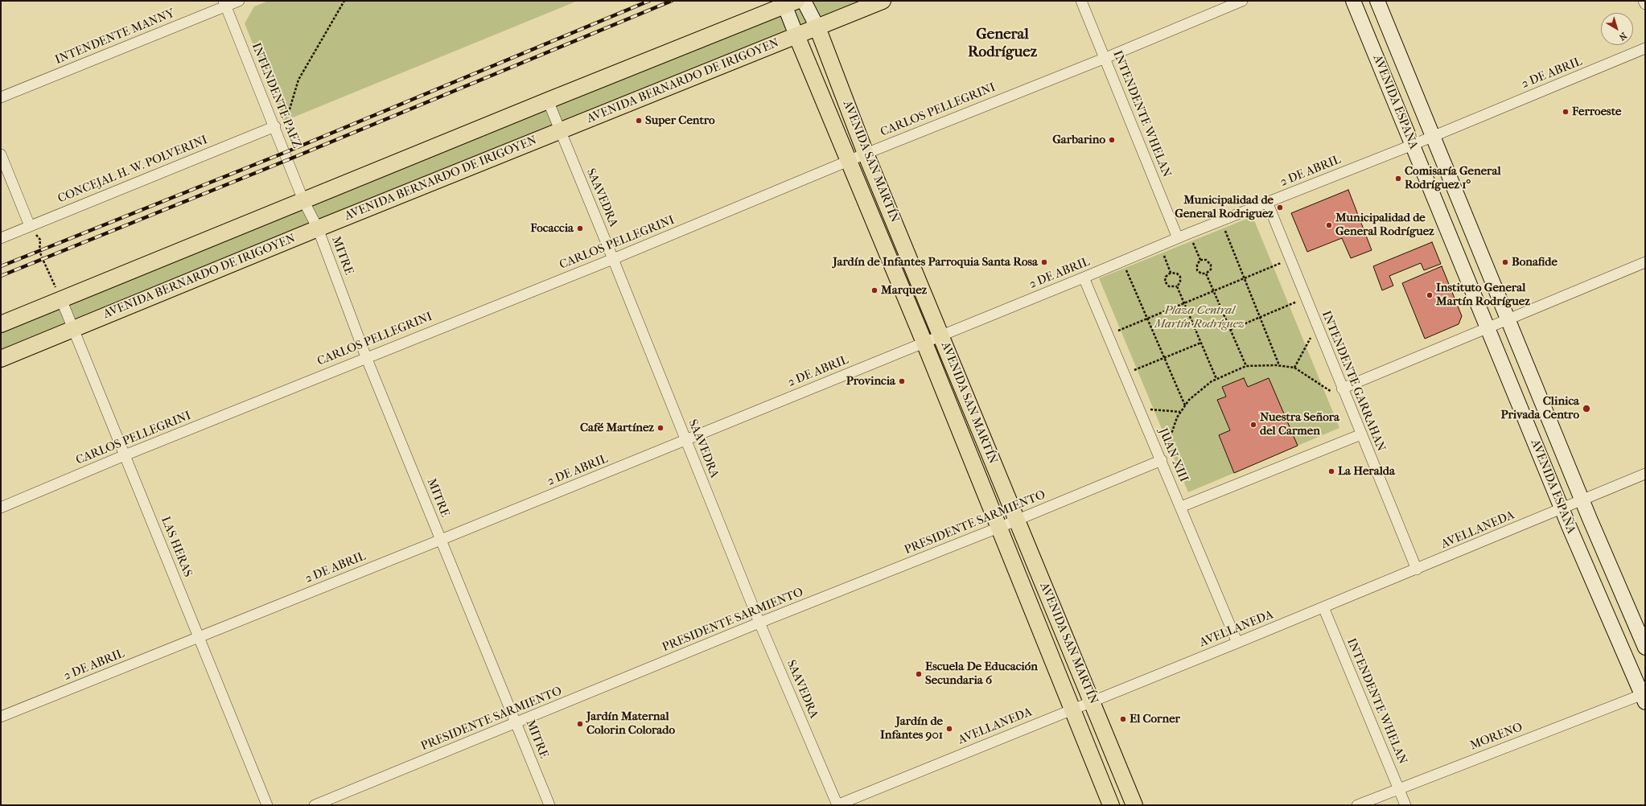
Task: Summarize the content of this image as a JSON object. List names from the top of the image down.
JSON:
{
  "streets": {
    "main road": ["AVENIDA BERNARDO DE IRIGOYEN", "AVENIDA ESPAÑA", "AVENIDA SAN MARTÍN"],
    "street": [
      "INTENDENTE MANNY",
      "2 DE ABRIL",
      "INTENDENTE PAEZ",
      "CARLOS PELLEGRINI",
      "INTENDENTE WHELAN",
      "CONCEJAL H. W. POLVERINI",
      "SAAVEDRA",
      "MITRE",
      "INTENDENTE GARRAHAN",
      "JUAN XIII",
      "PRESIDENTE SARMIENTO",
      "AVELLANEDA",
      "LAS HERAS",
      "MORENO"
    ]
  },
  "crossings": [
    ["INTENDENTE MANNY", "INTENDENTE PAEZ"],
    ["2 DE ABRIL", "AVENIDA ESPAÑA"],
    ["2 DE ABRIL", "INTENDENTE WHELAN"],
    ["2 DE ABRIL", "AVENIDA SAN MARTÍN"],
    ["2 DE ABRIL", "SAAVEDRA"],
    ["2 DE ABRIL", "MITRE"],
    ["2 DE ABRIL", "INTENDENTE GARRAHAN"],
    ["2 DE ABRIL", "JUAN XIII"],
    ["2 DE ABRIL", "LAS HERAS"],
    ["AVENIDA BERNARDO DE IRIGOYEN", "AVENIDA SAN MARTÍN"],
    ["AVENIDA BERNARDO DE IRIGOYEN", "SAAVEDRA"],
    ["AVENIDA BERNARDO DE IRIGOYEN", "MITRE"],
    ["AVENIDA BERNARDO DE IRIGOYEN", "LAS HERAS"],
    ["INTENDENTE PAEZ", "CONCEJAL H. W. POLVERINI"],
    ["INTENDENTE PAEZ", "MITRE"],
    ["AVENIDA ESPAÑA", "AVELLANEDA"],
    ["AVENIDA ESPAÑA", "MORENO"],
    ["CARLOS PELLEGRINI", "INTENDENTE WHELAN"],
    ["CARLOS PELLEGRINI", "AVENIDA SAN MARTÍN"],
    ["CARLOS PELLEGRINI", "SAAVEDRA"],
    ["CARLOS PELLEGRINI", "MITRE"],
    ["CARLOS PELLEGRINI", "LAS HERAS"],
    ["INTENDENTE WHELAN", "AVELLANEDA"],
    ["INTENDENTE WHELAN", "MORENO"],
    ["AVENIDA SAN MARTÍN", "PRESIDENTE SARMIENTO"],
    ["AVENIDA SAN MARTÍN", "AVELLANEDA"],
    ["SAAVEDRA", "PRESIDENTE SARMIENTO"],
    ["SAAVEDRA", "AVELLANEDA"],
    ["MITRE", "PRESIDENTE SARMIENTO"],
    ["INTENDENTE GARRAHAN", "AVELLANEDA"],
    ["JUAN XIII", "PRESIDENTE SARMIENTO"],
    ["JUAN XIII", "AVELLANEDA"]
  ],
  "districts": ["General Rodríguez"],
  "parks": ["Plaza Central Martín Rodríguez"],
  "places": [
    "Ferroeste",
    "Super Centro",
    "Garbarino",
    "Comisaría General Rodríguez 1°",
    "Municipalidad de General Rodriguez",
    "Municipalidad de General Rodríguez",
    "Focaccia",
    "Jardín de Infantes Parroquia Santa Rosa",
    "Bonafide",
    "Marquez",
    "Instituto General Martín Rodríguez",
    "Provincia",
    "Clinica Privada Centro",
    "Nuestra Señora del Carmen",
    "Café Martínez",
    "La Heralda",
    "Escuela De Educación Secundaria 6",
    "El Corner",
    "Jardín Maternal Colorin Colorado",
    "Jardín de Infantes 901"
  ],
  "north": "bottom right"
}
